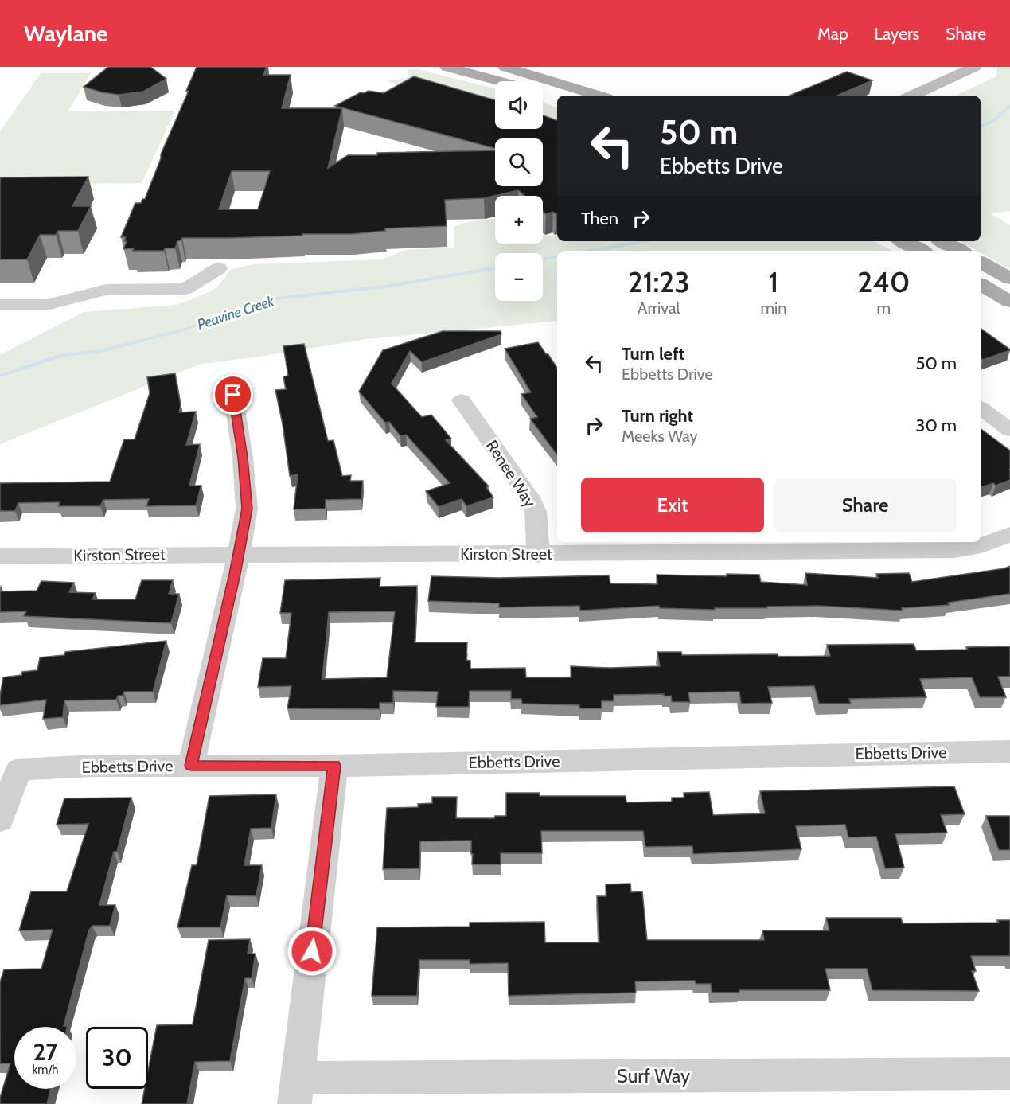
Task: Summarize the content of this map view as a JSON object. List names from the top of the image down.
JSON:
{
  "streets": {
    "street": [
      "Renee Way",
      "Kirston Street",
      "Ebbetts Drive",
      "Surf Way"
    ]
  },
  "crossings": [
    ["Renee Way", "Kirston Street"]
  ],
  "water": ["Peavine Creek"],
  "page": {
    "header": "Waylane",
    "nav": ["Map", "Layers", "Share"],
    "map_buttons": ["+", "−"],
    "turn": ["50 m", "Ebbetts Drive"],
    "then": "Then",
    "eta": [
      "21:23",
      "Arrival",
      "1",
      "min",
      "240",
      "m"
    ],
    "list": [
      {
        "name": "Turn left",
        "note": "Ebbetts Drive",
        "value": "50 m"
      },
      {
        "name": "Turn right",
        "note": "Meeks Way",
        "value": "30 m"
      }
    ],
    "buttons": ["Exit", "Share"],
    "speed": "27 km/h",
    "limit": "30"
  }
}
